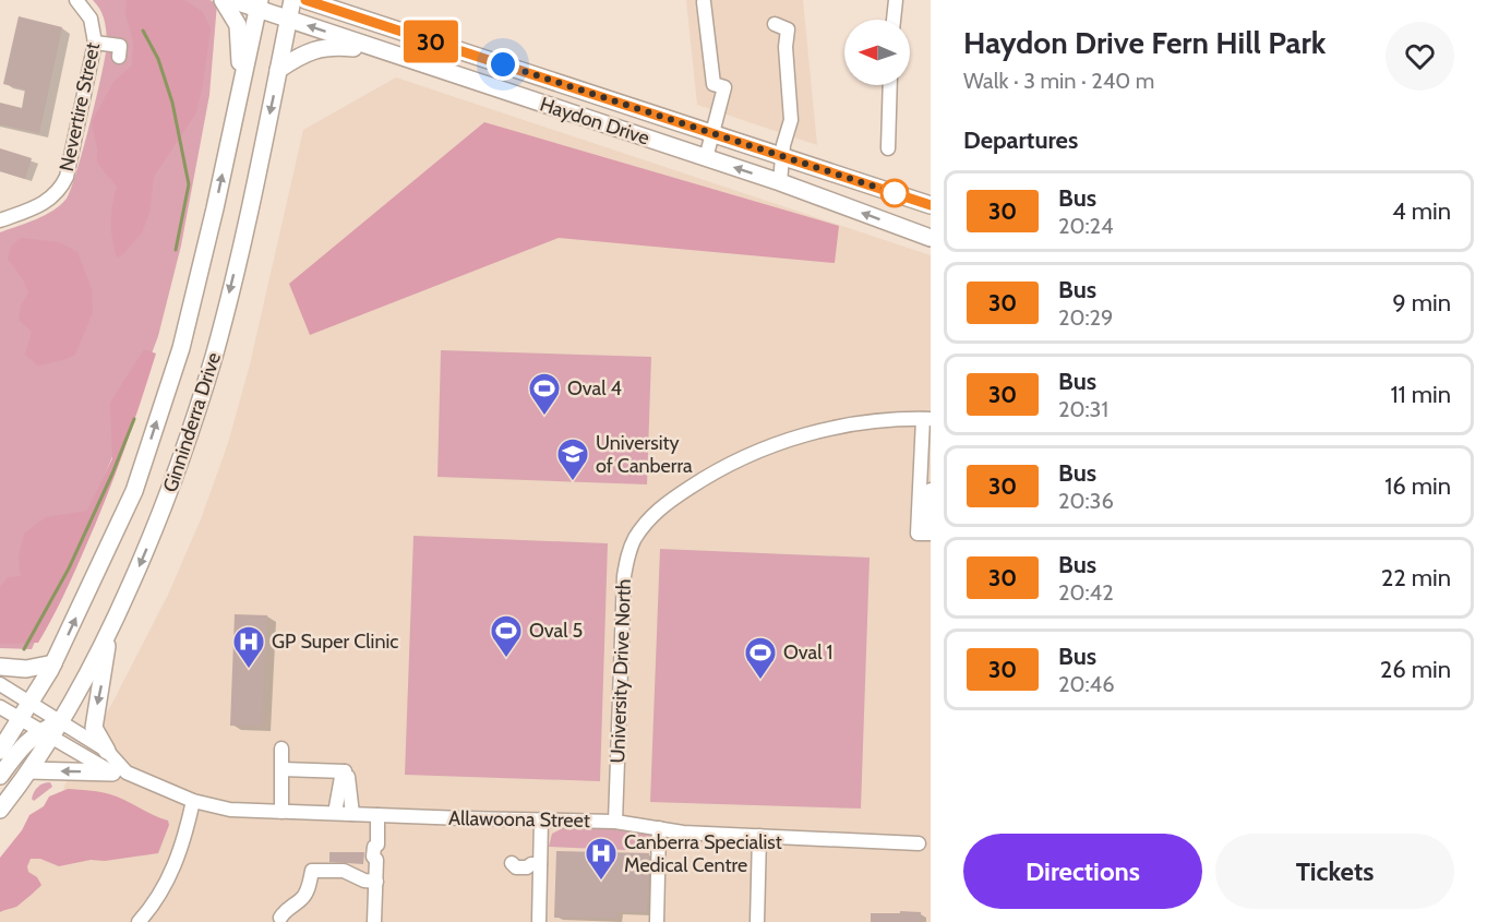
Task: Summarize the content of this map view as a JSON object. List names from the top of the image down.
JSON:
{
  "streets": {
    "main road": ["Haydon Drive", "Ginninderra Drive"],
    "street": ["Nevertire Street", "University Drive North", "Allawoona Street"]
  },
  "crossings": [
    ["Haydon Drive", "Ginninderra Drive"],
    ["Ginninderra Drive", "Allawoona Street"],
    ["University Drive North", "Allawoona Street"]
  ],
  "places": {
    "sports": ["Oval 4", "Oval 5", "Oval 1"],
    "school or university": ["University of Canberra"],
    "hospital": ["GP Super Clinic", "Canberra Specialist Medical Centre"]
  },
  "lines": ["bus line 30"],
  "north": "left",
  "page": {
    "on_map": "30",
    "heading": [
      ["Haydon Drive Fern Hill Park", "Walk · 3 min · 240 m"],
      "Departures"
    ],
    "list": [
      {
        "mark": "30",
        "name": "Bus",
        "note": "20:24",
        "value": "4 min"
      },
      {
        "mark": "30",
        "name": "Bus",
        "note": "20:29",
        "value": "9 min"
      },
      {
        "mark": "30",
        "name": "Bus",
        "note": "20:31",
        "value": "11 min"
      },
      {
        "mark": "30",
        "name": "Bus",
        "note": "20:36",
        "value": "16 min"
      },
      {
        "mark": "30",
        "name": "Bus",
        "note": "20:42",
        "value": "22 min"
      },
      {
        "mark": "30",
        "name": "Bus",
        "note": "20:46",
        "value": "26 min"
      }
    ],
    "buttons": ["Directions", "Tickets"]
  }
}
